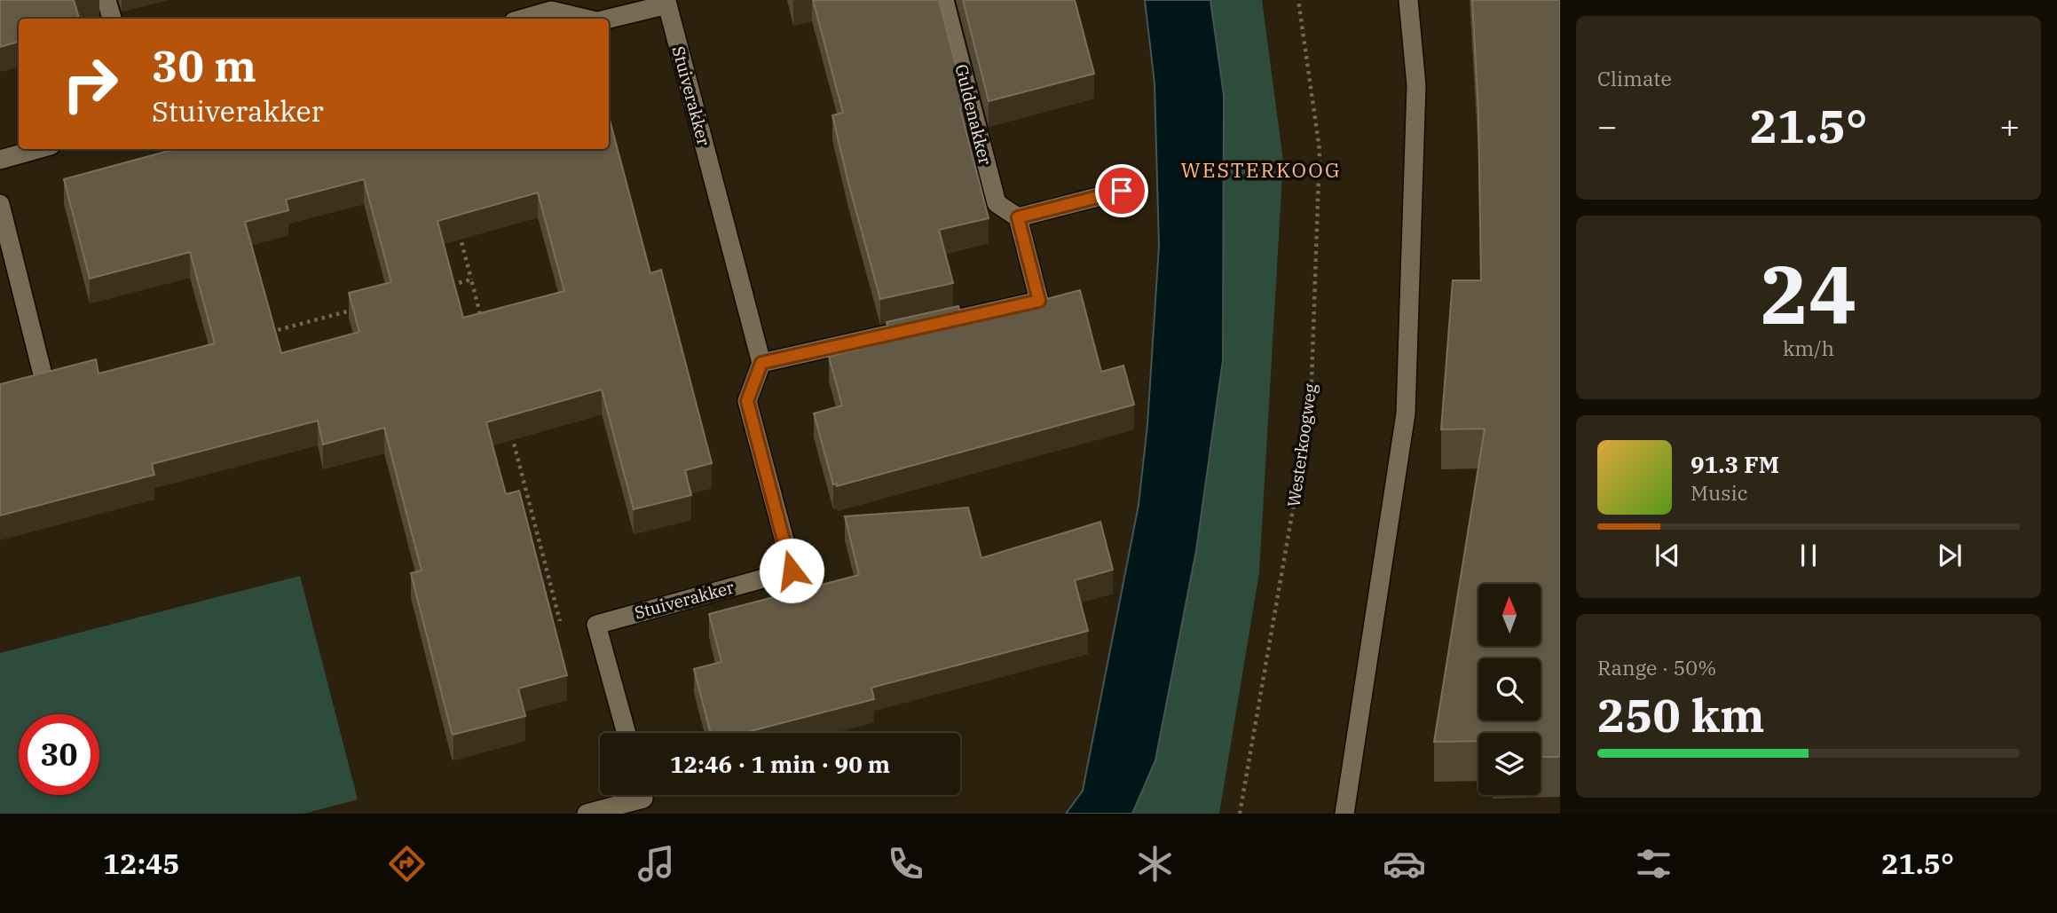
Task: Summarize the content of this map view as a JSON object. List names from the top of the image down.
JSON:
{
  "streets": {
    "street": ["Stuiverakker", "Guldenakker"],
    "path": ["Westerkoogweg"]
  },
  "districts": ["WESTERKOOG"],
  "north": "top",
  "page": {
    "tile": [
      "Climate",
      ["24", "km/h"],
      ["Range · 50%", "250 km"]
    ],
    "turn": ["30 m", "Stuiverakker"],
    "heat": ["−", "21.5°", "+"],
    "song": ["91.3 FM", "Music"],
    "limit": "30",
    "trip": "12:46 · 1 min · 90 m",
    "tabs": ["12:45", "21.5°"]
  }
}
